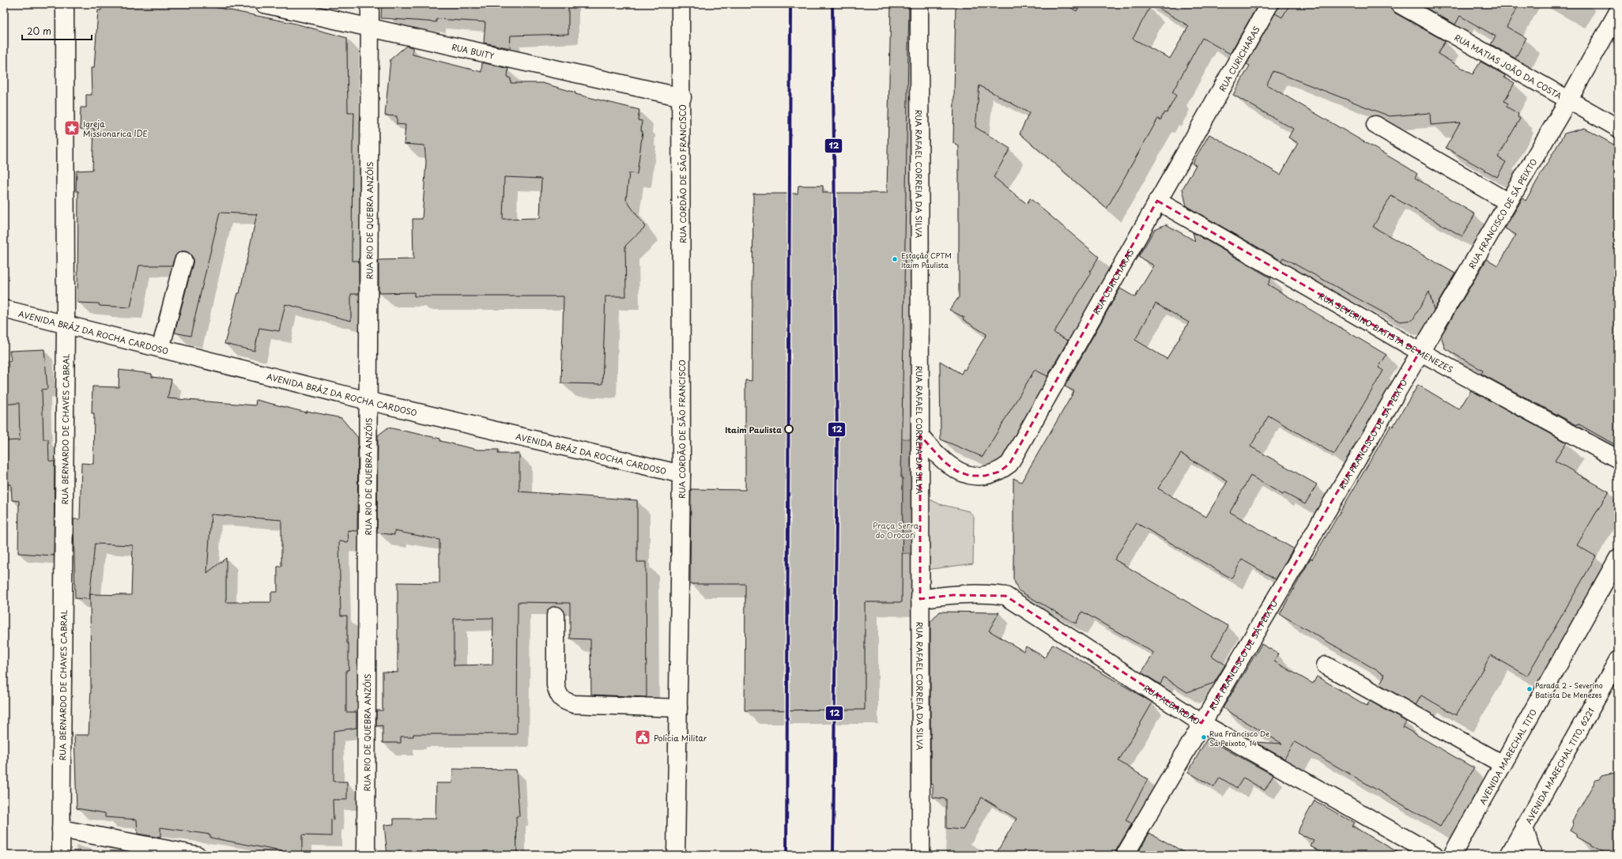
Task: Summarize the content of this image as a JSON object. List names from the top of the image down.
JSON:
{
  "streets": {
    "street": [
      "RUA BUITY",
      "RUA CURICHARAS",
      "RUA MATIAS JOÃO DA COSTA",
      "RUA CORDÃO DE SÃO FRANCISCO",
      "RUA RAFAEL CORREIA DA SILVA",
      "RUA FRANCISCO DE SÁ PEIXTO",
      "RUA RIO DE QUEBRA ANZÓIS",
      "AVENIDA BRÁZ DA ROCHA CARDOSO",
      "RUA SEVERINO BATISTA DE MENEZES",
      "RUA BERNARDO DE CHAVES CABRAL",
      "RUA ALBARDÃO",
      "AVENIDA MARECHAL TITO",
      "AVENIDA MARECHAL TITO, 6221"
    ]
  },
  "crossings": [
    ["RUA BUITY", "RUA CORDÃO DE SÃO FRANCISCO"],
    ["RUA BUITY", "RUA RIO DE QUEBRA ANZÓIS"],
    ["RUA CURICHARAS", "RUA RAFAEL CORREIA DA SILVA"],
    ["RUA CURICHARAS", "RUA SEVERINO BATISTA DE MENEZES"],
    ["RUA MATIAS JOÃO DA COSTA", "RUA FRANCISCO DE SÁ PEIXTO"],
    ["RUA CORDÃO DE SÃO FRANCISCO", "AVENIDA BRÁZ DA ROCHA CARDOSO"],
    ["RUA RAFAEL CORREIA DA SILVA", "RUA ALBARDÃO"],
    ["RUA FRANCISCO DE SÁ PEIXTO", "RUA SEVERINO BATISTA DE MENEZES"],
    ["RUA FRANCISCO DE SÁ PEIXTO", "RUA ALBARDÃO"],
    ["RUA RIO DE QUEBRA ANZÓIS", "AVENIDA BRÁZ DA ROCHA CARDOSO"],
    ["AVENIDA BRÁZ DA ROCHA CARDOSO", "RUA BERNARDO DE CHAVES CABRAL"]
  ],
  "parks": ["Praça Serra do Orocori"],
  "places": {
    "place": ["Igreja Missionarica IDE"],
    "other": [
      "Estação CPTM Itaim Paulista",
      "Itaim Paulista",
      "Parada 2 - Severino Batista De Menezes",
      "Rua Francisco De Sá Peixoto, 14"
    ],
    "public building": ["Polícia Militar"]
  },
  "lines": ["transit line 12"],
  "scale_bar": "20 m"
}
